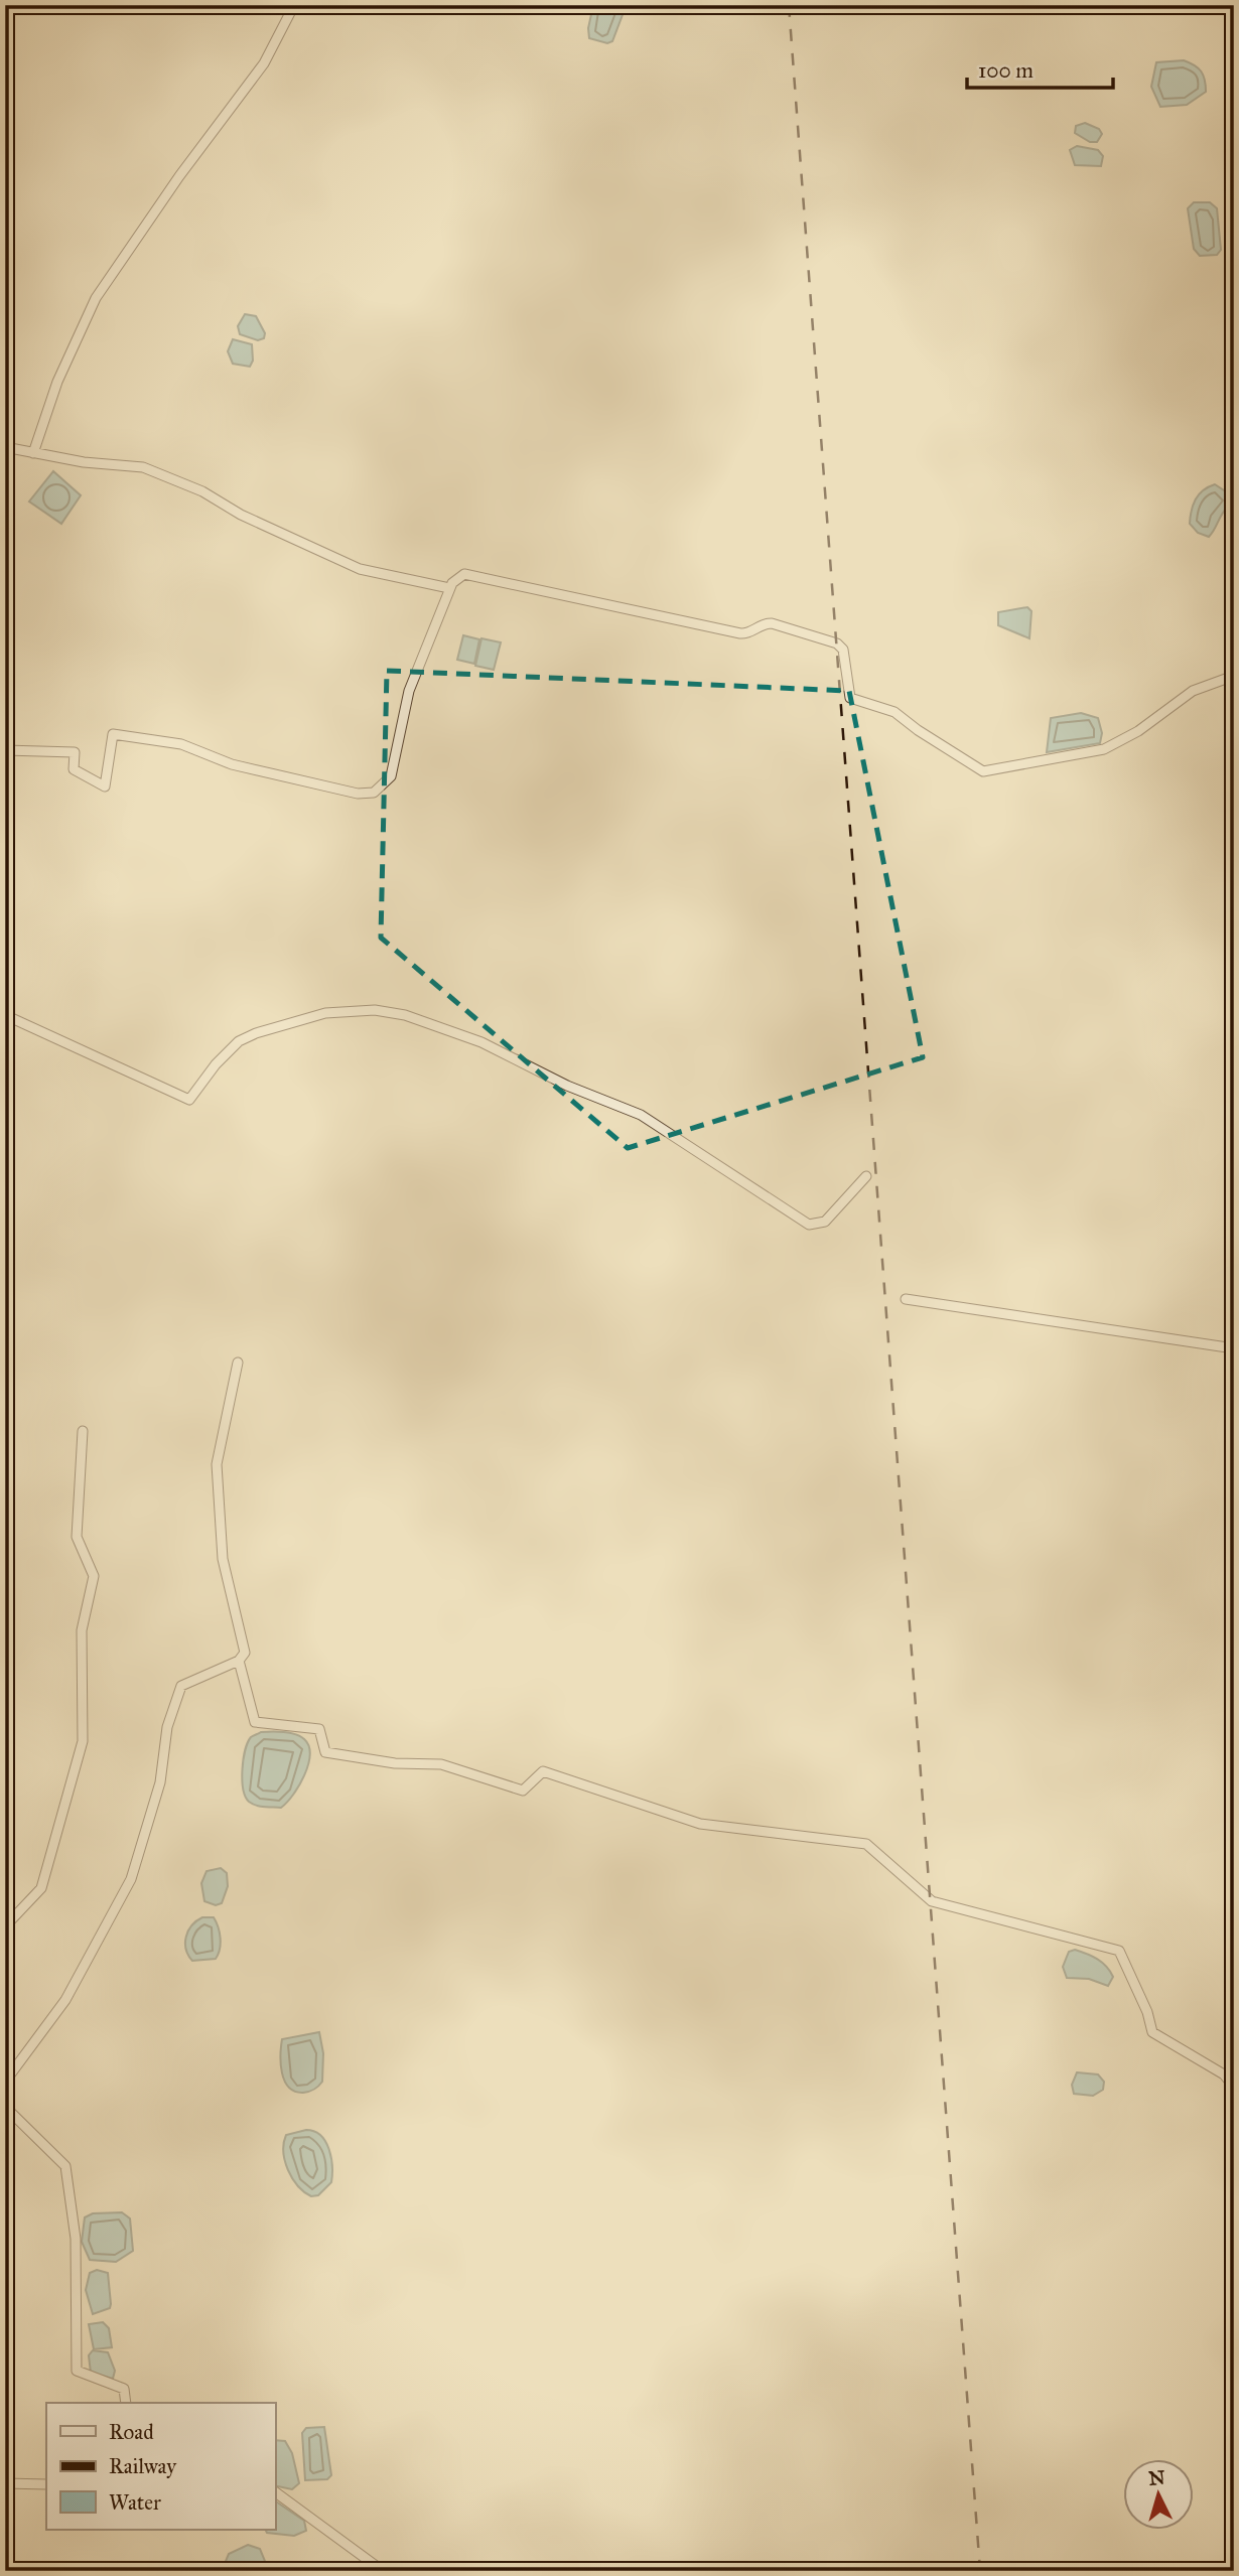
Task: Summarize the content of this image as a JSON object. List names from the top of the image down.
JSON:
{
  "legend": ["Road", "Railway", "Water"],
  "scale_bar": "100 m",
  "north": "top"
}
